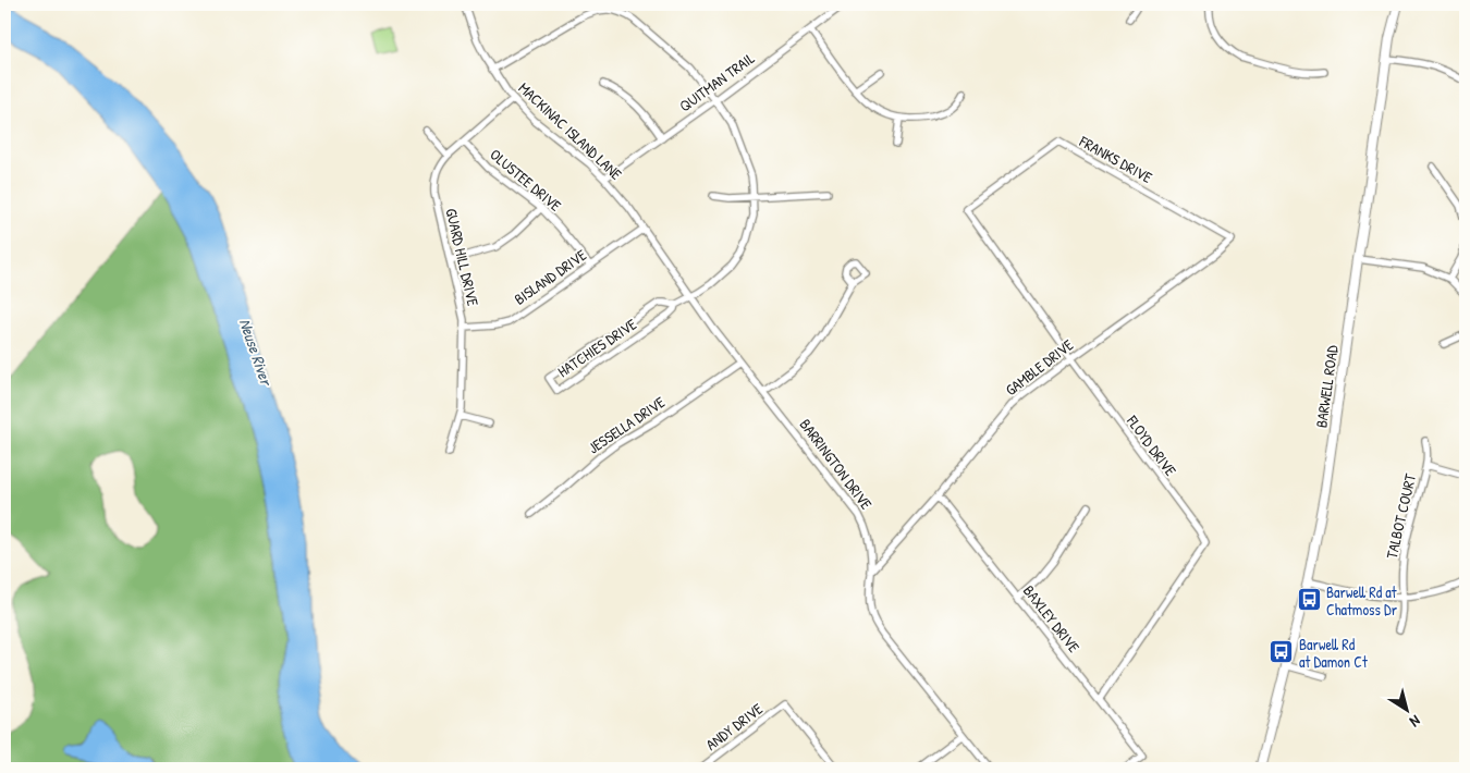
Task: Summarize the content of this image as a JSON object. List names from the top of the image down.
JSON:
{
  "streets": {
    "street": [
      "QUITMAN TRAIL",
      "MACKINAC ISLAND LANE",
      "FRANKS DRIVE",
      "OLUSTEE DRIVE",
      "GUARD HILL DRIVE",
      "BISLAND DRIVE",
      "HATCHIES DRIVE",
      "GAMBLE DRIVE",
      "BARWELL ROAD",
      "JESSELLA DRIVE",
      "FLOYD DRIVE",
      "BARRINGTON DRIVE",
      "TALBOT COURT",
      "BAXLEY DRIVE",
      "ANDY DRIVE"
    ]
  },
  "crossings": [
    ["QUITMAN TRAIL", "MACKINAC ISLAND LANE"],
    ["QUITMAN TRAIL", "HATCHIES DRIVE"],
    ["MACKINAC ISLAND LANE", "GUARD HILL DRIVE"],
    ["MACKINAC ISLAND LANE", "BISLAND DRIVE"],
    ["MACKINAC ISLAND LANE", "HATCHIES DRIVE"],
    ["MACKINAC ISLAND LANE", "BARRINGTON DRIVE"],
    ["FRANKS DRIVE", "GAMBLE DRIVE"],
    ["FRANKS DRIVE", "FLOYD DRIVE"],
    ["OLUSTEE DRIVE", "GUARD HILL DRIVE"],
    ["OLUSTEE DRIVE", "BISLAND DRIVE"],
    ["GUARD HILL DRIVE", "BISLAND DRIVE"],
    ["HATCHIES DRIVE", "BARRINGTON DRIVE"],
    ["GAMBLE DRIVE", "FLOYD DRIVE"],
    ["GAMBLE DRIVE", "BARRINGTON DRIVE"],
    ["GAMBLE DRIVE", "BAXLEY DRIVE"],
    ["JESSELLA DRIVE", "BARRINGTON DRIVE"],
    ["FLOYD DRIVE", "BAXLEY DRIVE"]
  ],
  "water": ["Neuse River"],
  "places": {
    "bus stop": ["Barwell Rd at Chatmoss Dr", "Barwell Rd at Damon Ct"]
  },
  "north": "bottom right"
}
